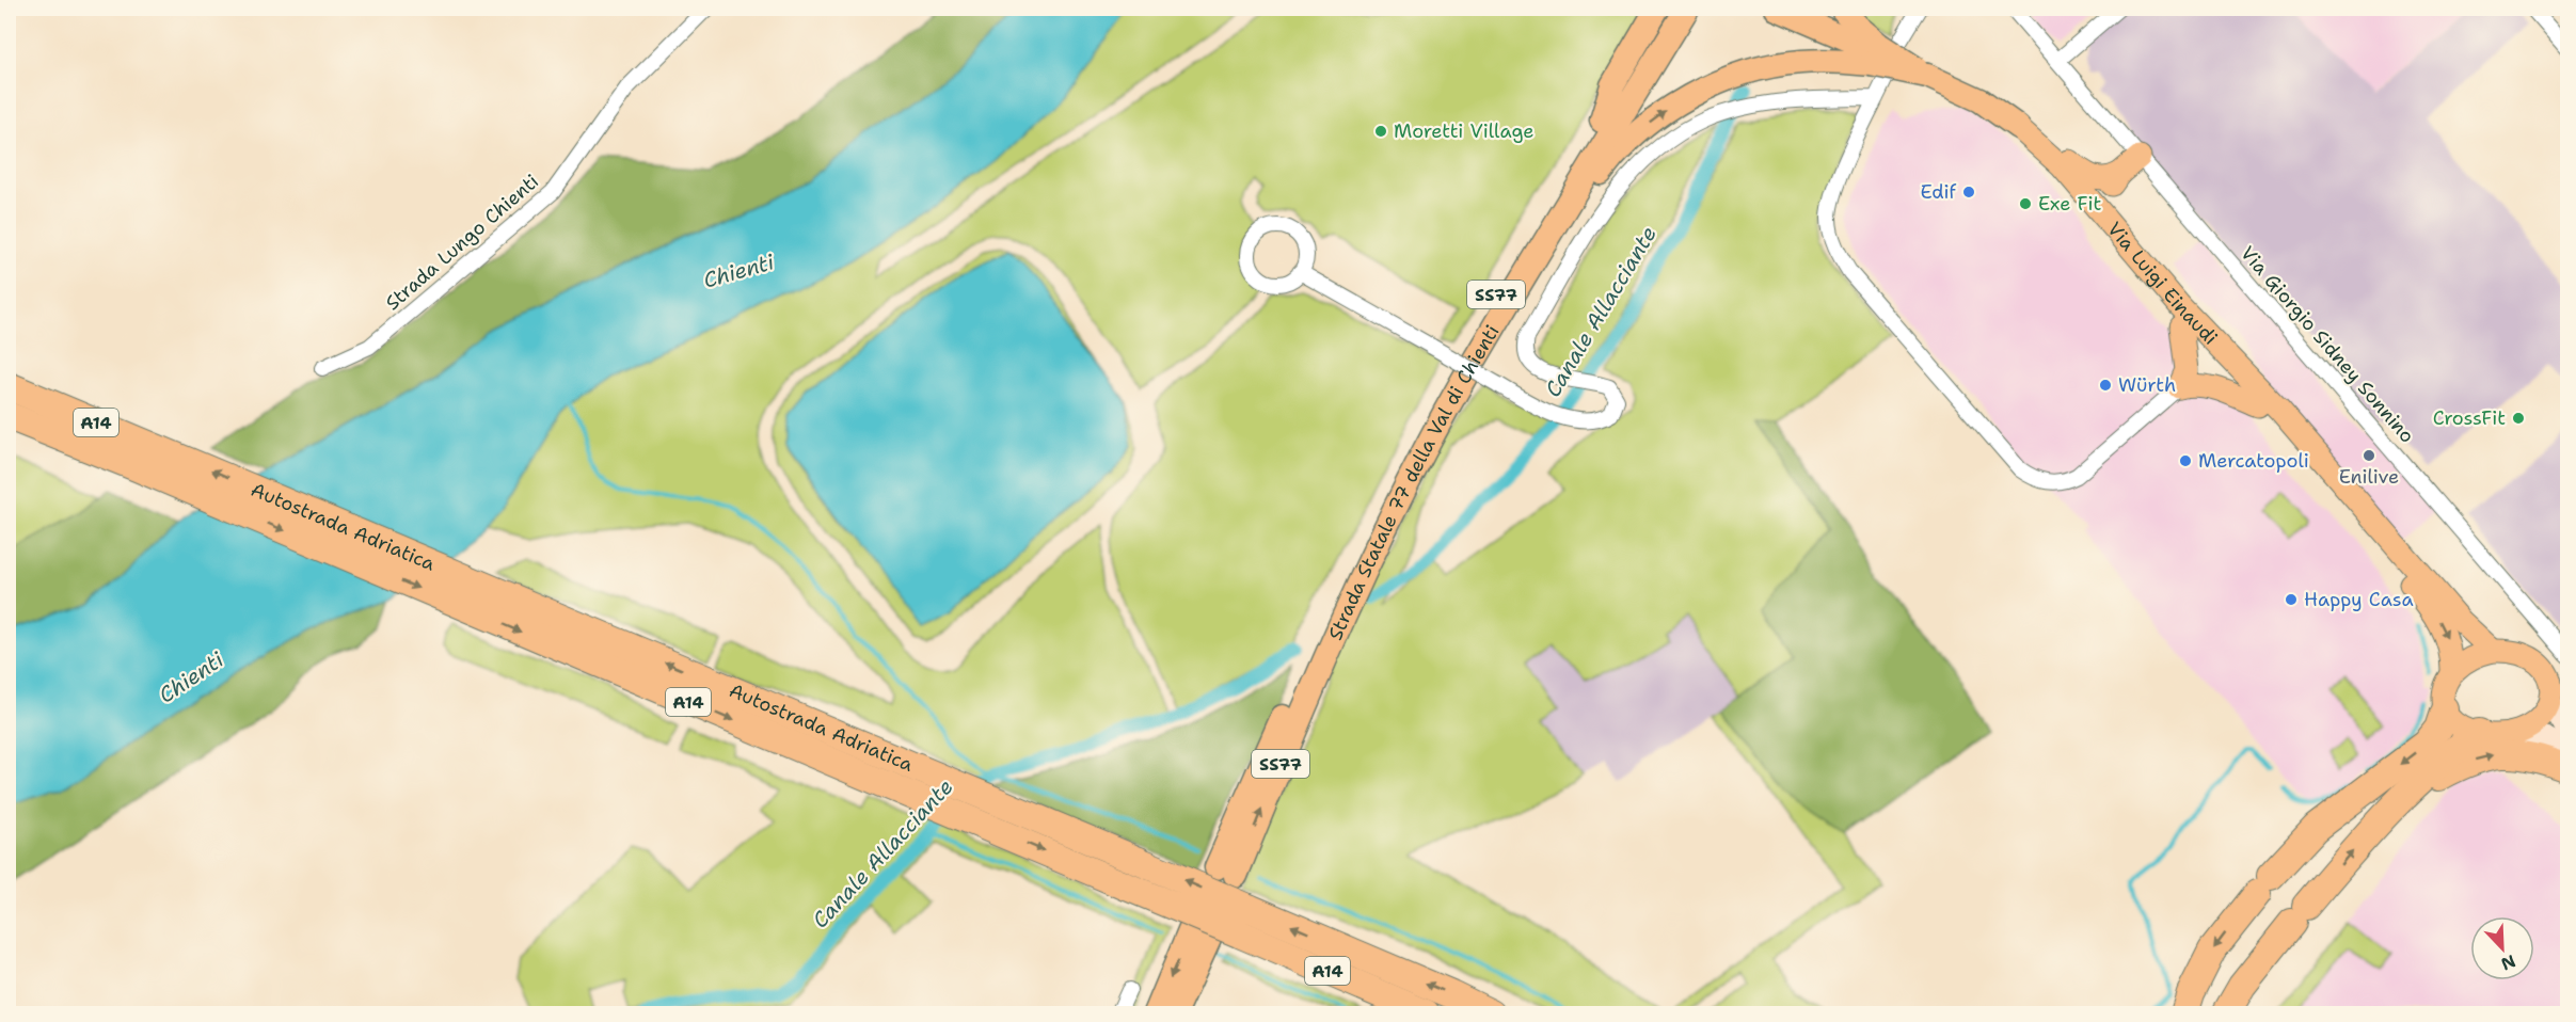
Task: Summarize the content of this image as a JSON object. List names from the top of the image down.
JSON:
{
  "streets": {
    "highway": [
      "SS77",
      "A14",
      "Strada Statale 77 della Val di Chienti",
      "Autostrada Adriatica"
    ],
    "main road": ["Via Luigi Einaudi"],
    "street": ["Strada Lungo Chienti", "Via Giorgio Sidney Sonnino"]
  },
  "water": ["Chienti", "Canale Allacciante"],
  "places": [
    "Moretti Village",
    "Edif",
    "Exe Fit",
    "Würth",
    "CrossFit",
    "Enilive",
    "Mercatopoli",
    "Happy Casa"
  ],
  "north": "bottom right"
}
